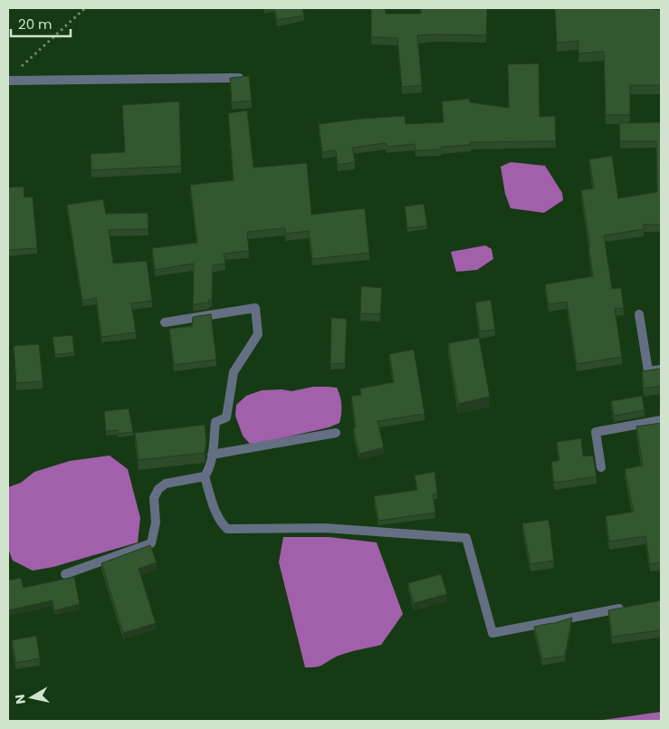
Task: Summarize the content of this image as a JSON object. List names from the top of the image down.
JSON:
{
  "scale_bar": "20 m",
  "north": "left"
}
